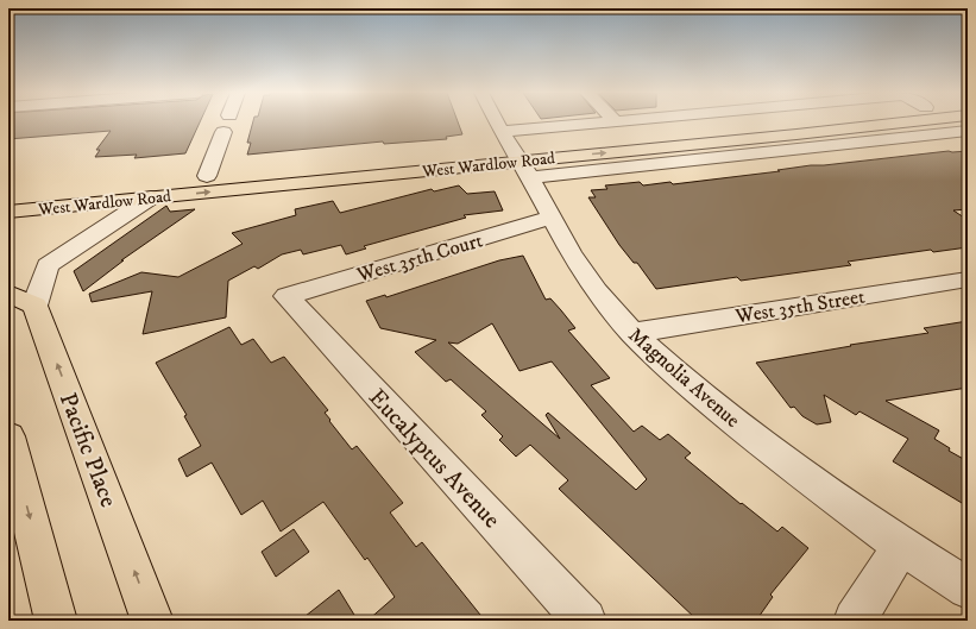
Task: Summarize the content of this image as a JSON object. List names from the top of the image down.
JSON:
{
  "streets": {
    "main road": ["West Wardlow Road", "Pacific Place"],
    "street": [
      "West 35th Court",
      "West 35th Street",
      "Magnolia Avenue",
      "Eucalyptus Avenue"
    ]
  },
  "crossings": [
    ["West Wardlow Road", "Magnolia Avenue"],
    ["West 35th Court", "Magnolia Avenue"],
    ["West 35th Court", "Eucalyptus Avenue"],
    ["West 35th Street", "Magnolia Avenue"]
  ]
}
